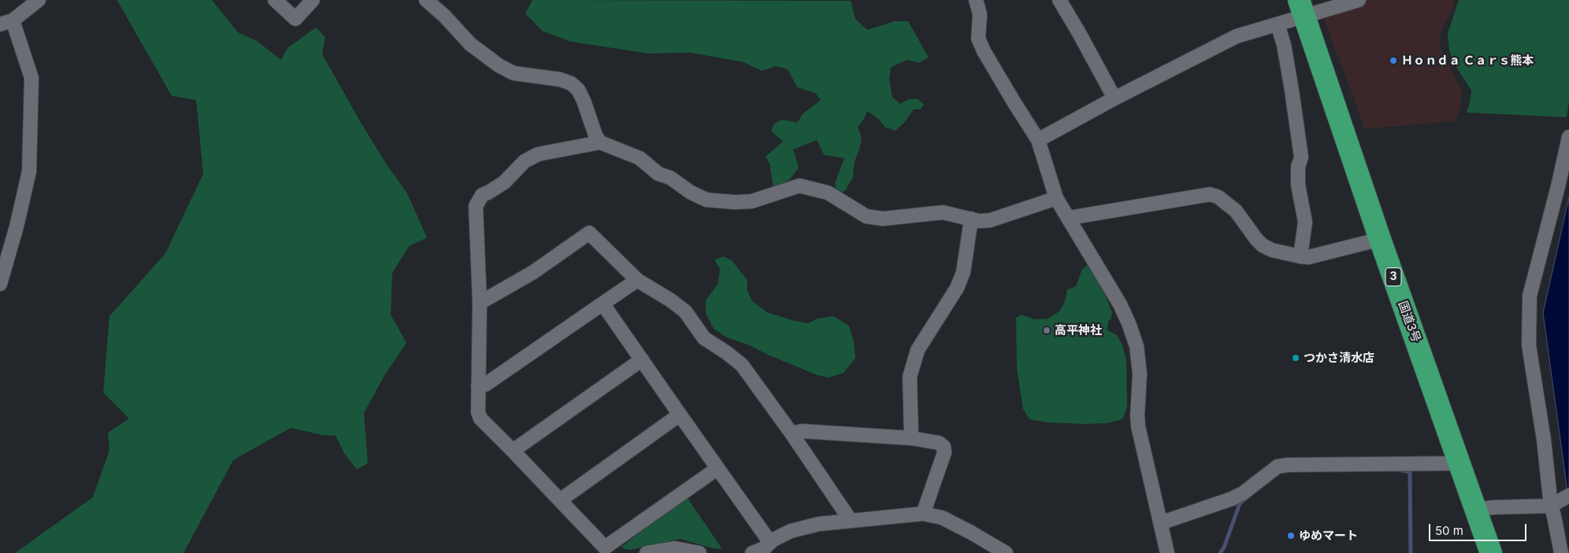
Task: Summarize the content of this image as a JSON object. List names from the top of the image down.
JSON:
{
  "streets": {
    "highway": ["3", "国道3号"]
  },
  "places": [
    "Ｈｏｎｄａ Ｃａｒｓ熊本",
    "高平神社",
    "つかさ清水店",
    "ゆめマート"
  ],
  "scale_bar": "50 m"
}
